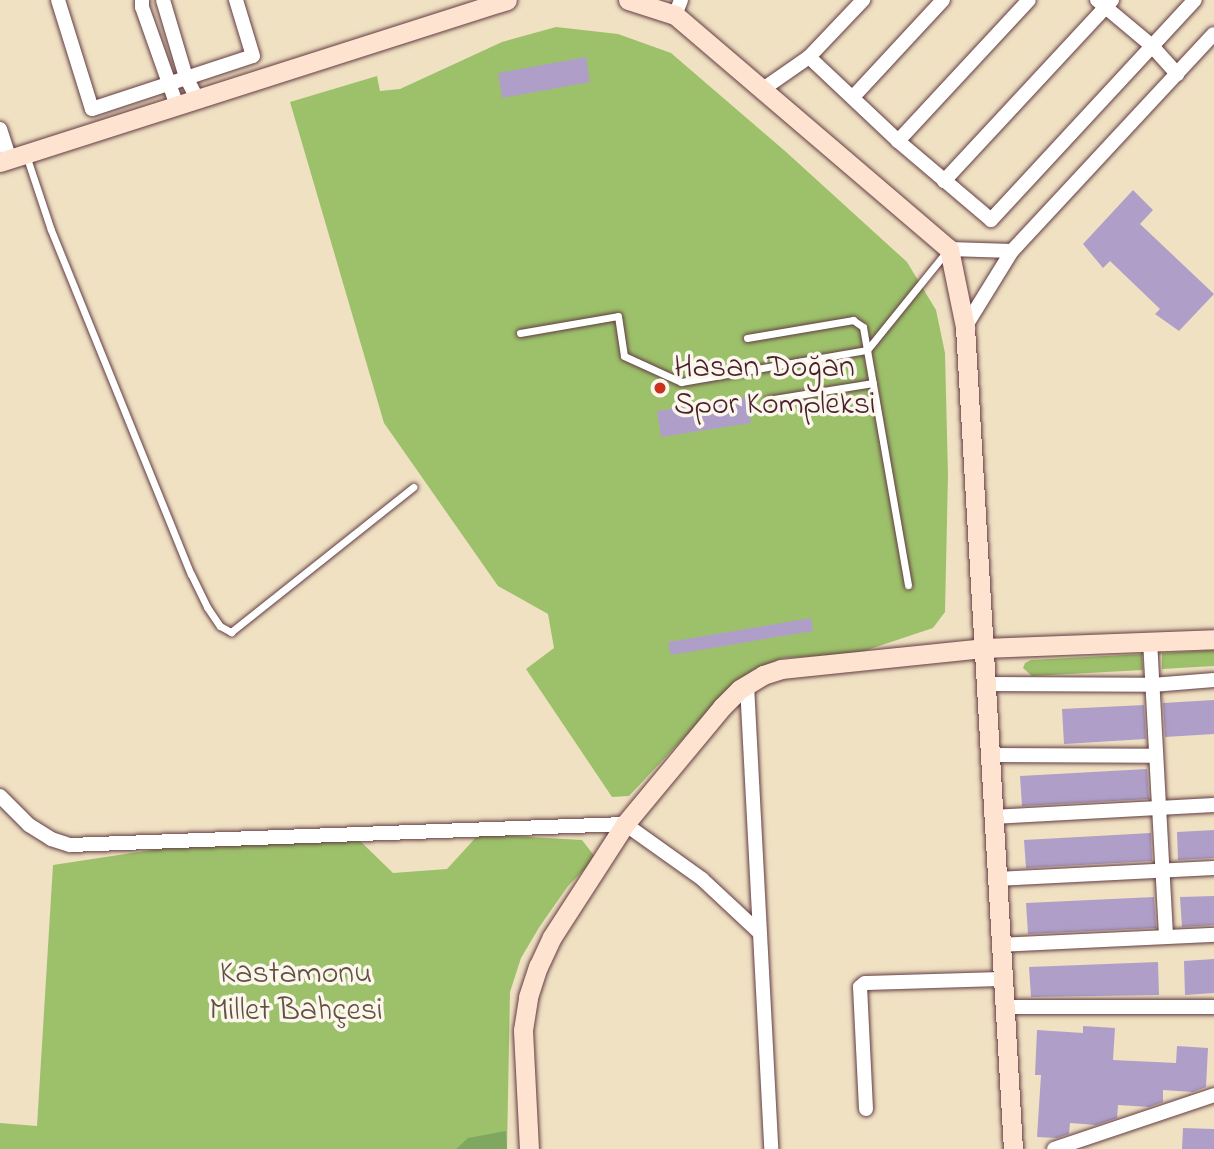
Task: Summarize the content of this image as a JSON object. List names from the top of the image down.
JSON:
{
  "parks": ["Kastamonu Millet Bahçesi"],
  "places": ["Hasan Doğan Spor Kompleksi"]
}
